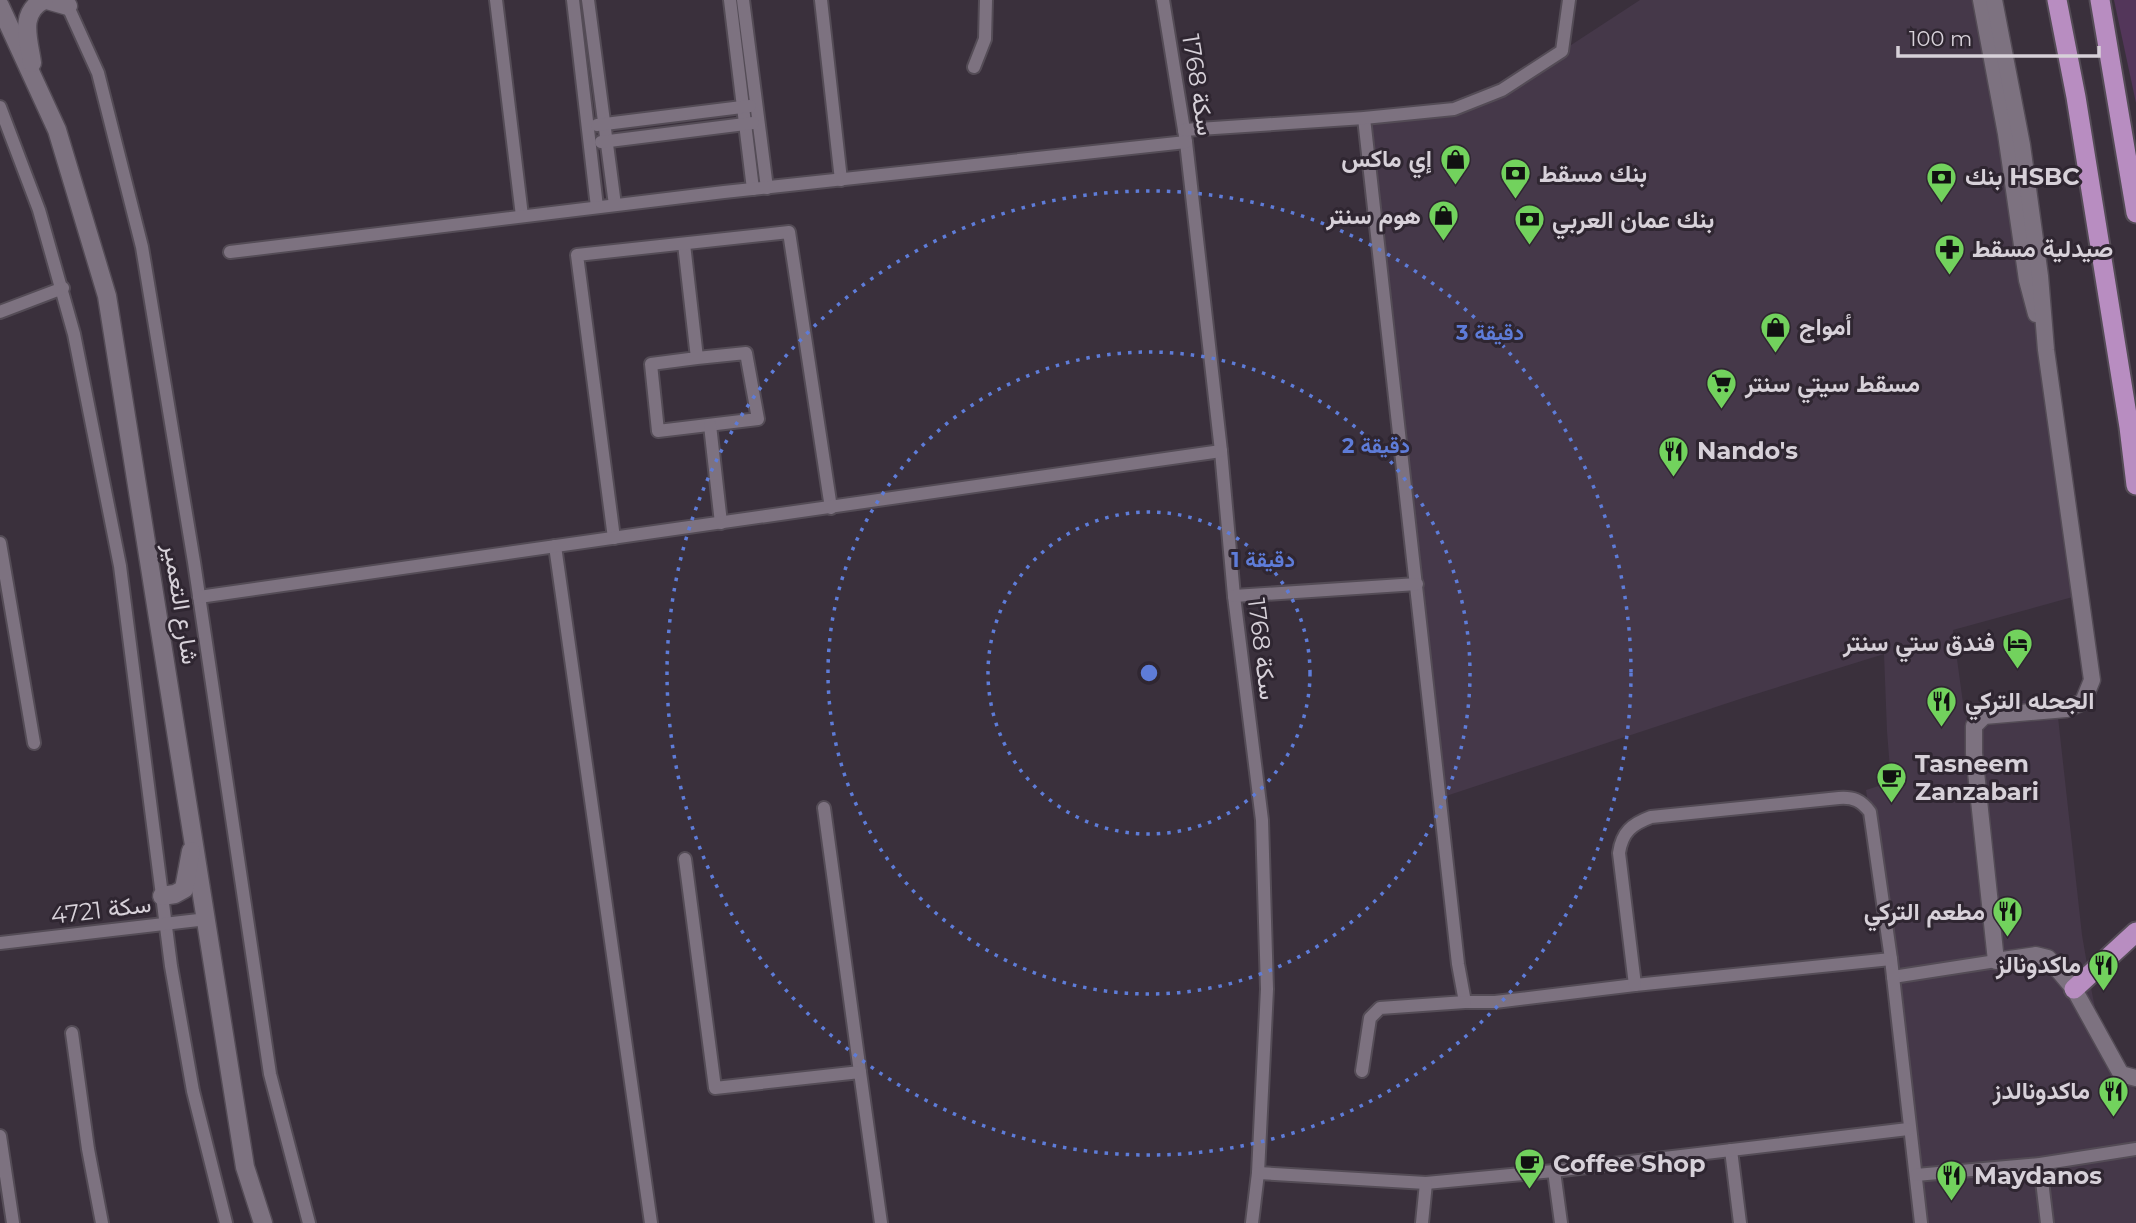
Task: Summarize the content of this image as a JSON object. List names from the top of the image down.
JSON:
{
  "streets": {
    "main road": ["شارع التعمير"],
    "street": ["سكة 1768", "سكة 4721"]
  },
  "crossings": [
    ["شارع التعمير", "سكة 4721"]
  ],
  "places": {
    "shop": ["إي ماكس", "هوم سنتر", "أمواج"],
    "bank": ["بنك مسقط", "بنك HSBC", "بنك عمان العربي"],
    "pharmacy": ["صيدلية مسقط"],
    "supermarket": ["مسقط سيتي سنتر"],
    "restaurant": [
      "Nando's",
      "الجحله التركي",
      "مطعم التركي",
      "ماكدونالز",
      "ماكدونالدز",
      "Maydanos"
    ],
    "hotel": ["فندق ستي سنتر"],
    "cafe": ["Tasneem Zanzabari", "Coffee Shop"]
  },
  "scale_bar": "100 m",
  "rings": ["3 دقيقة", "2 دقيقة", "1 دقيقة"]
}
